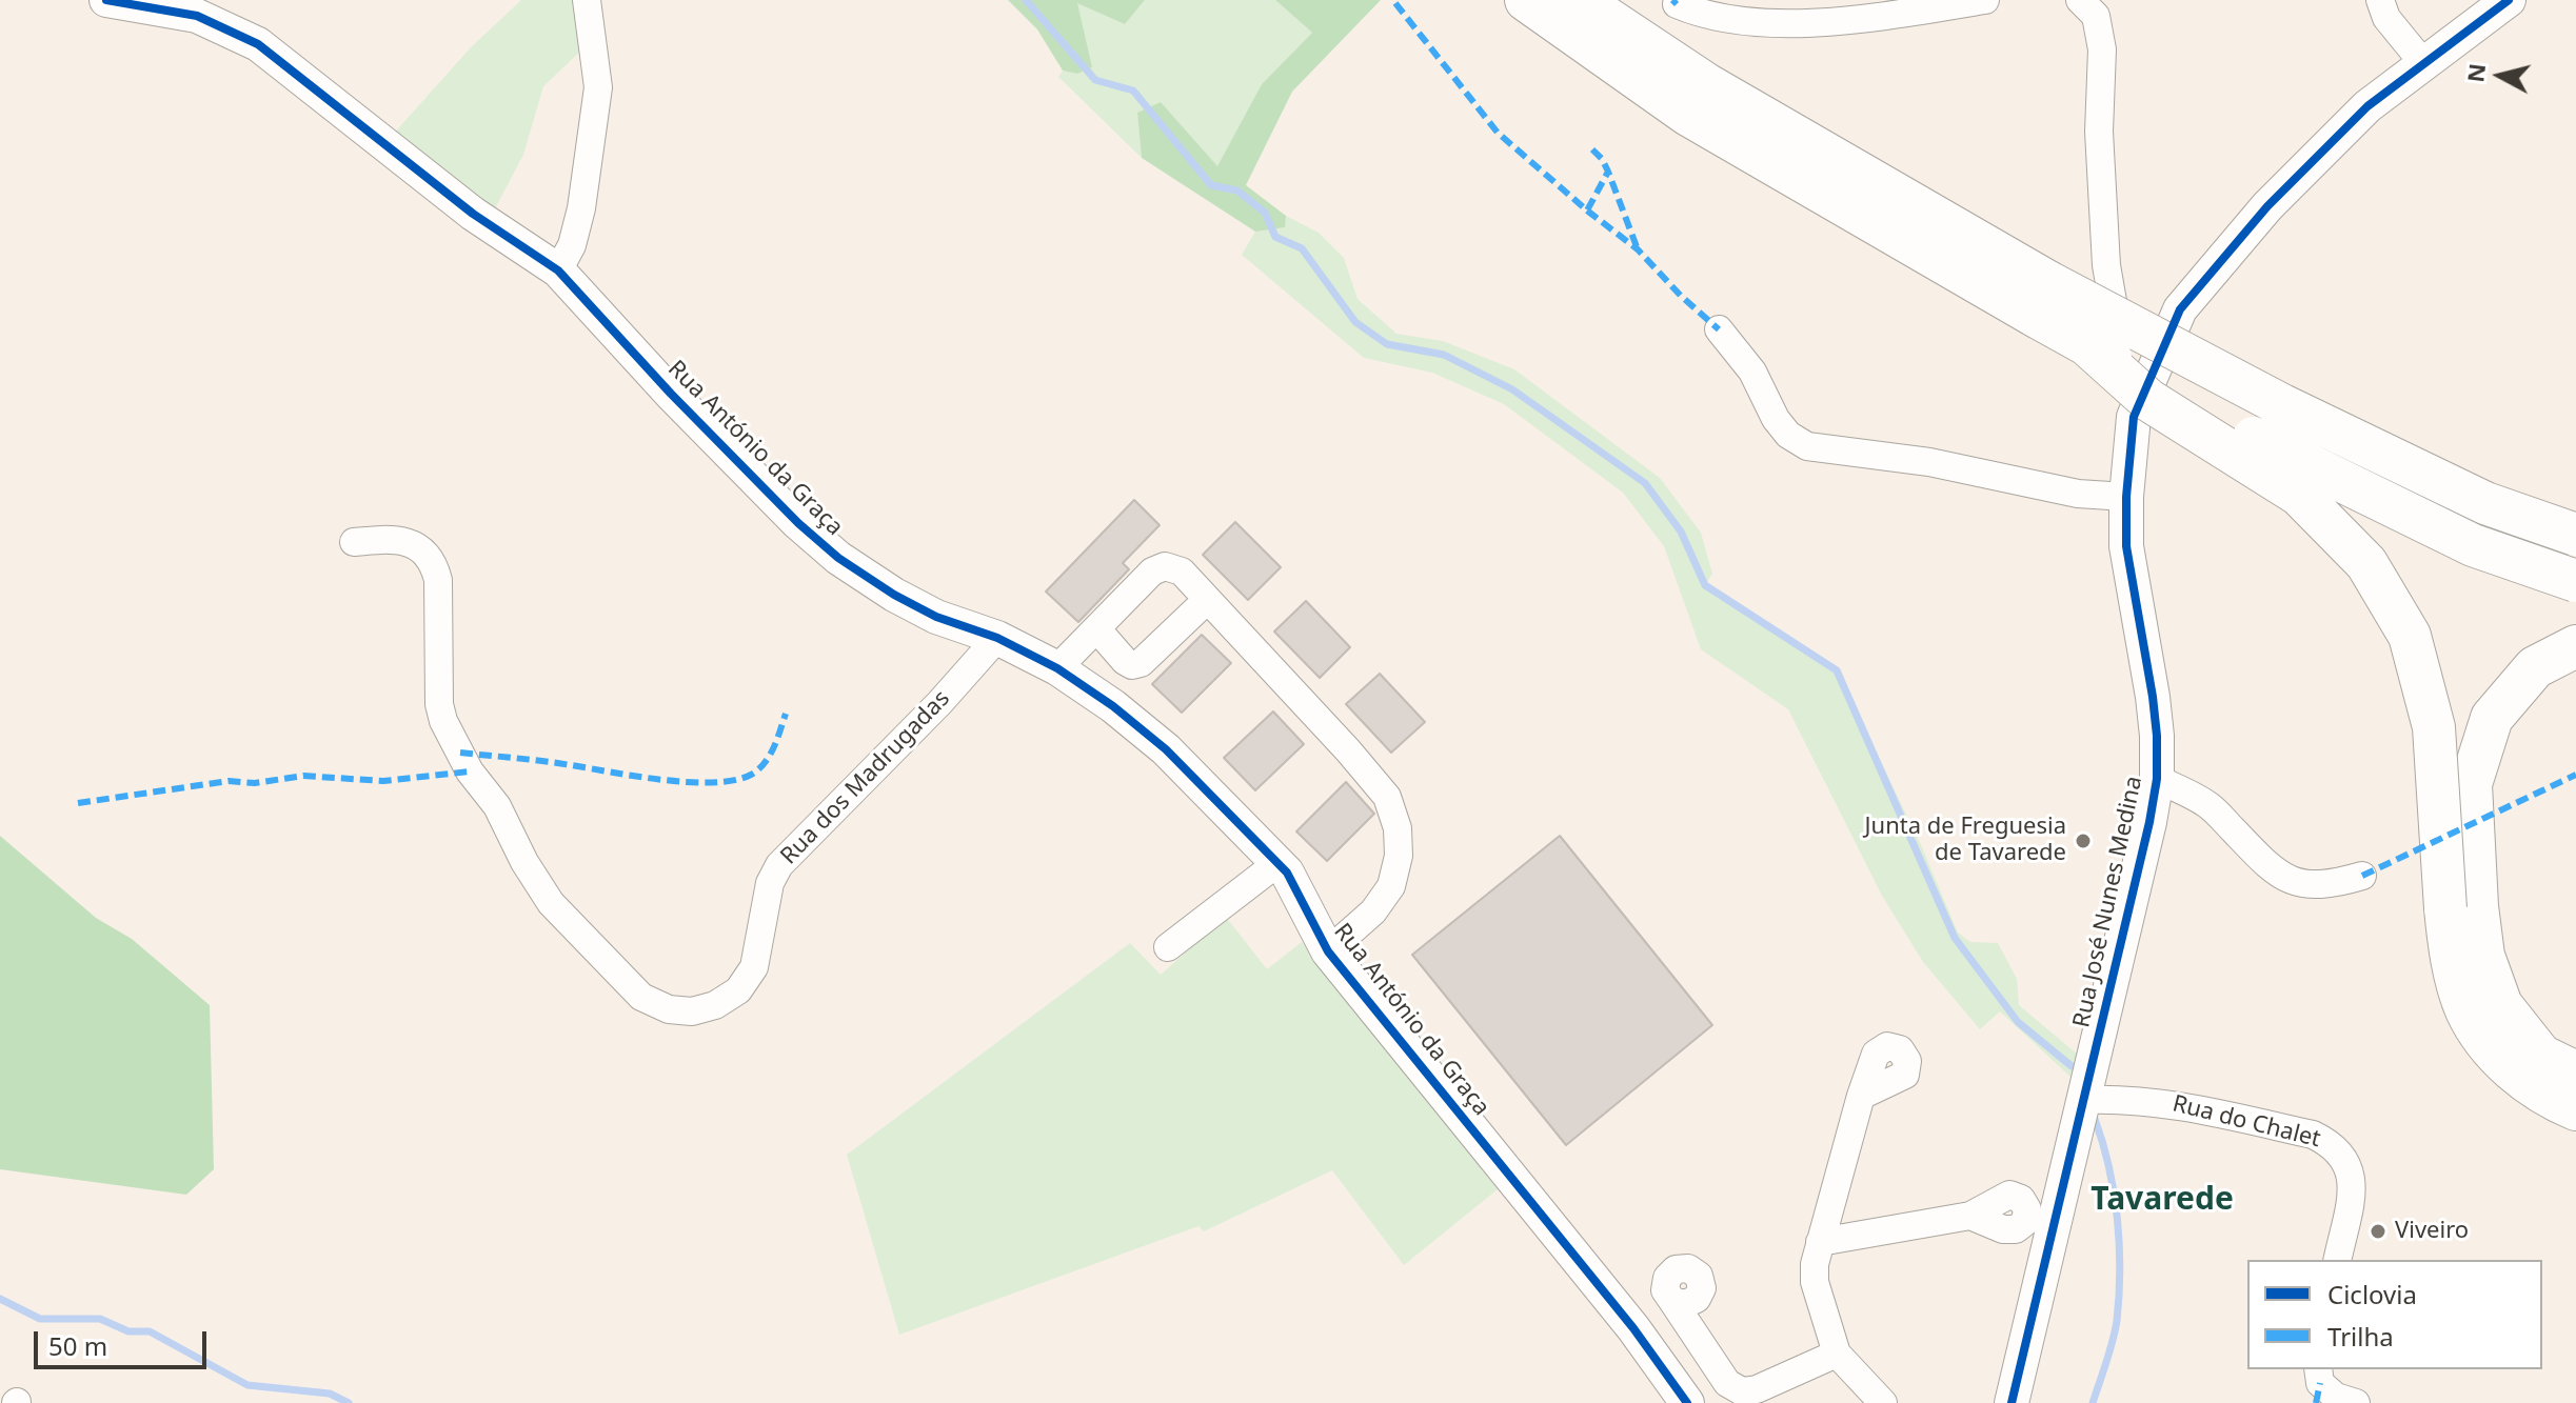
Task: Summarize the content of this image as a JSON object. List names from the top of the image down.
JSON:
{
  "streets": {
    "street": [
      "Rua António da Graça",
      "Rua dos Madrugadas",
      "Rua José Nunes Medina",
      "Rua do Chalet"
    ]
  },
  "crossings": [
    ["Rua António da Graça", "Rua dos Madrugadas"],
    ["Rua José Nunes Medina", "Rua do Chalet"]
  ],
  "districts": ["Tavarede"],
  "places": ["Junta de Freguesia de Tavarede", "Viveiro"],
  "legend": ["Ciclovia", "Trilha"],
  "scale_bar": "50 m",
  "north": "left"
}
